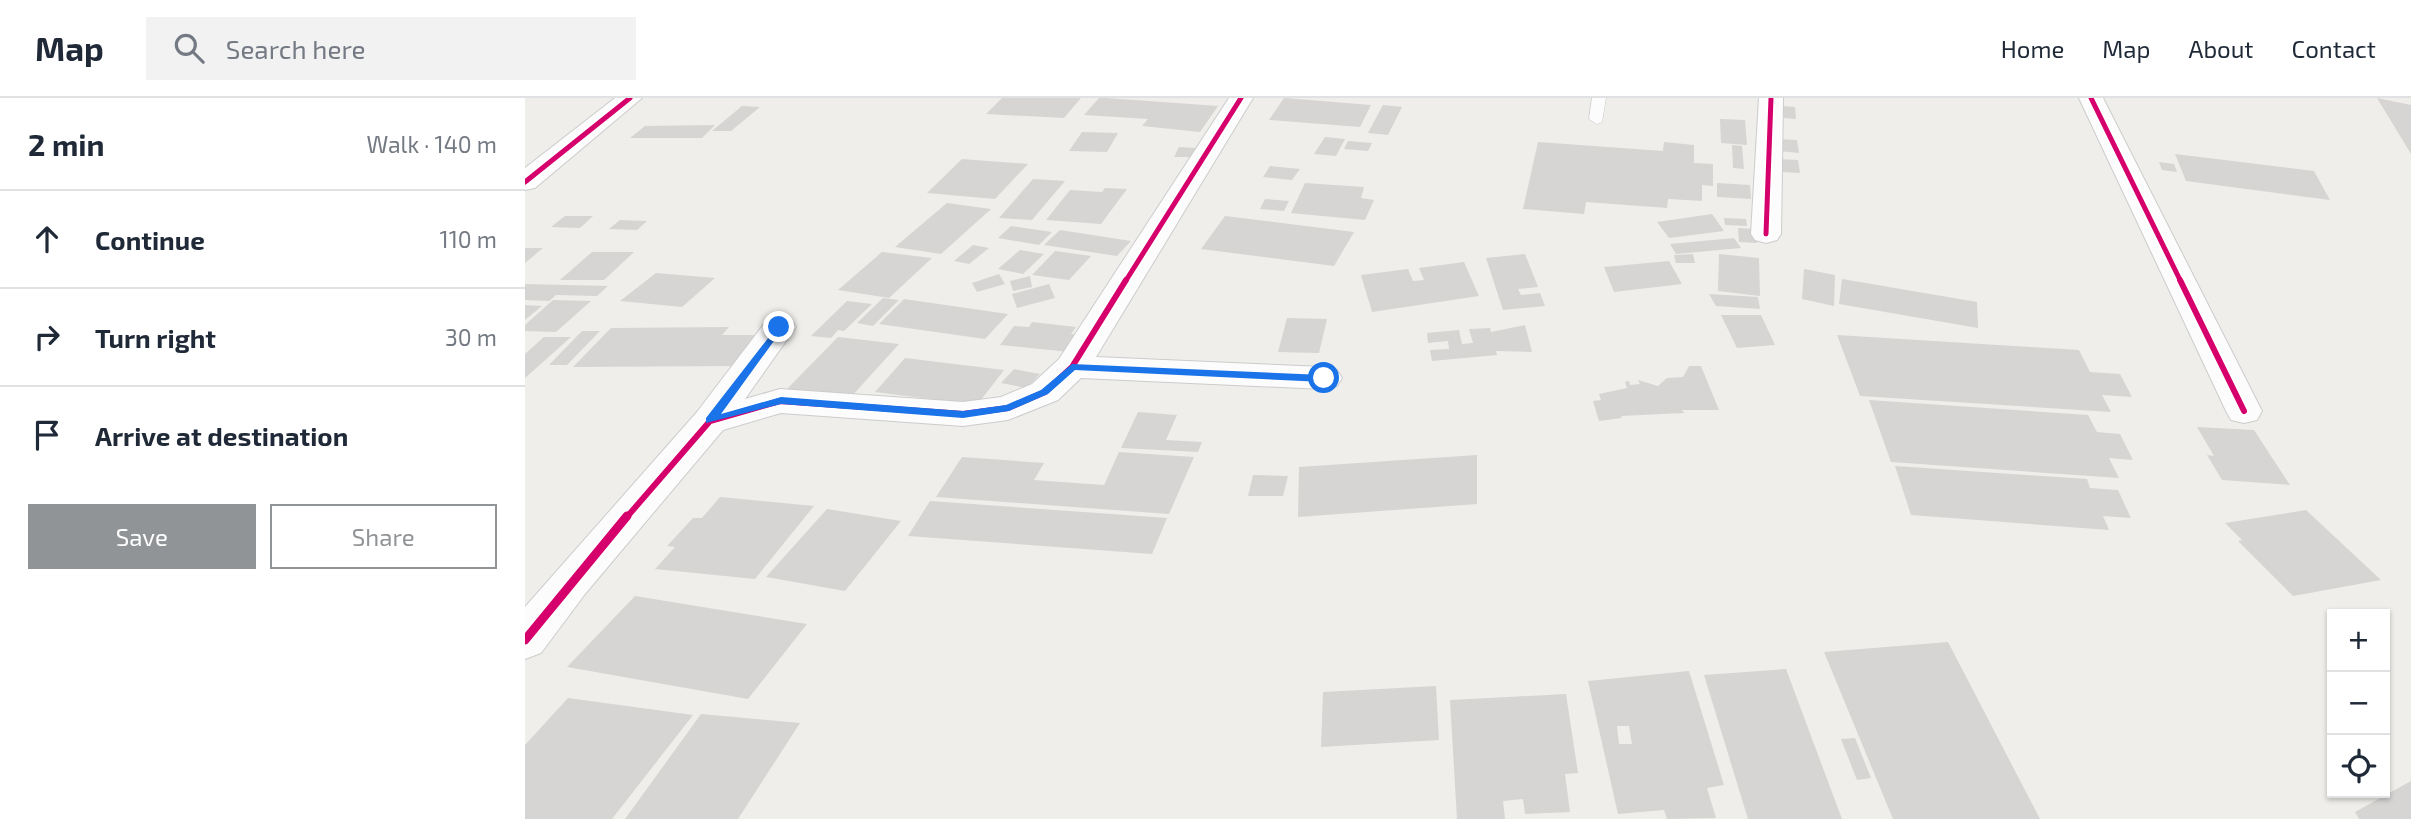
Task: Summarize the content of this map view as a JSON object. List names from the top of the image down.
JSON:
{
  "page": {
    "header": "Map",
    "search": "Search here",
    "nav": [
      "Home",
      "Map",
      "About",
      "Contact"
    ],
    "heading": ["2 min", "Walk · 140 m"],
    "list": [
      ["Continue", "110 m"],
      ["Turn right", "30 m"],
      "Arrive at destination"
    ],
    "buttons": ["Save", "Share"],
    "map_buttons": ["+", "−"]
  }
}
